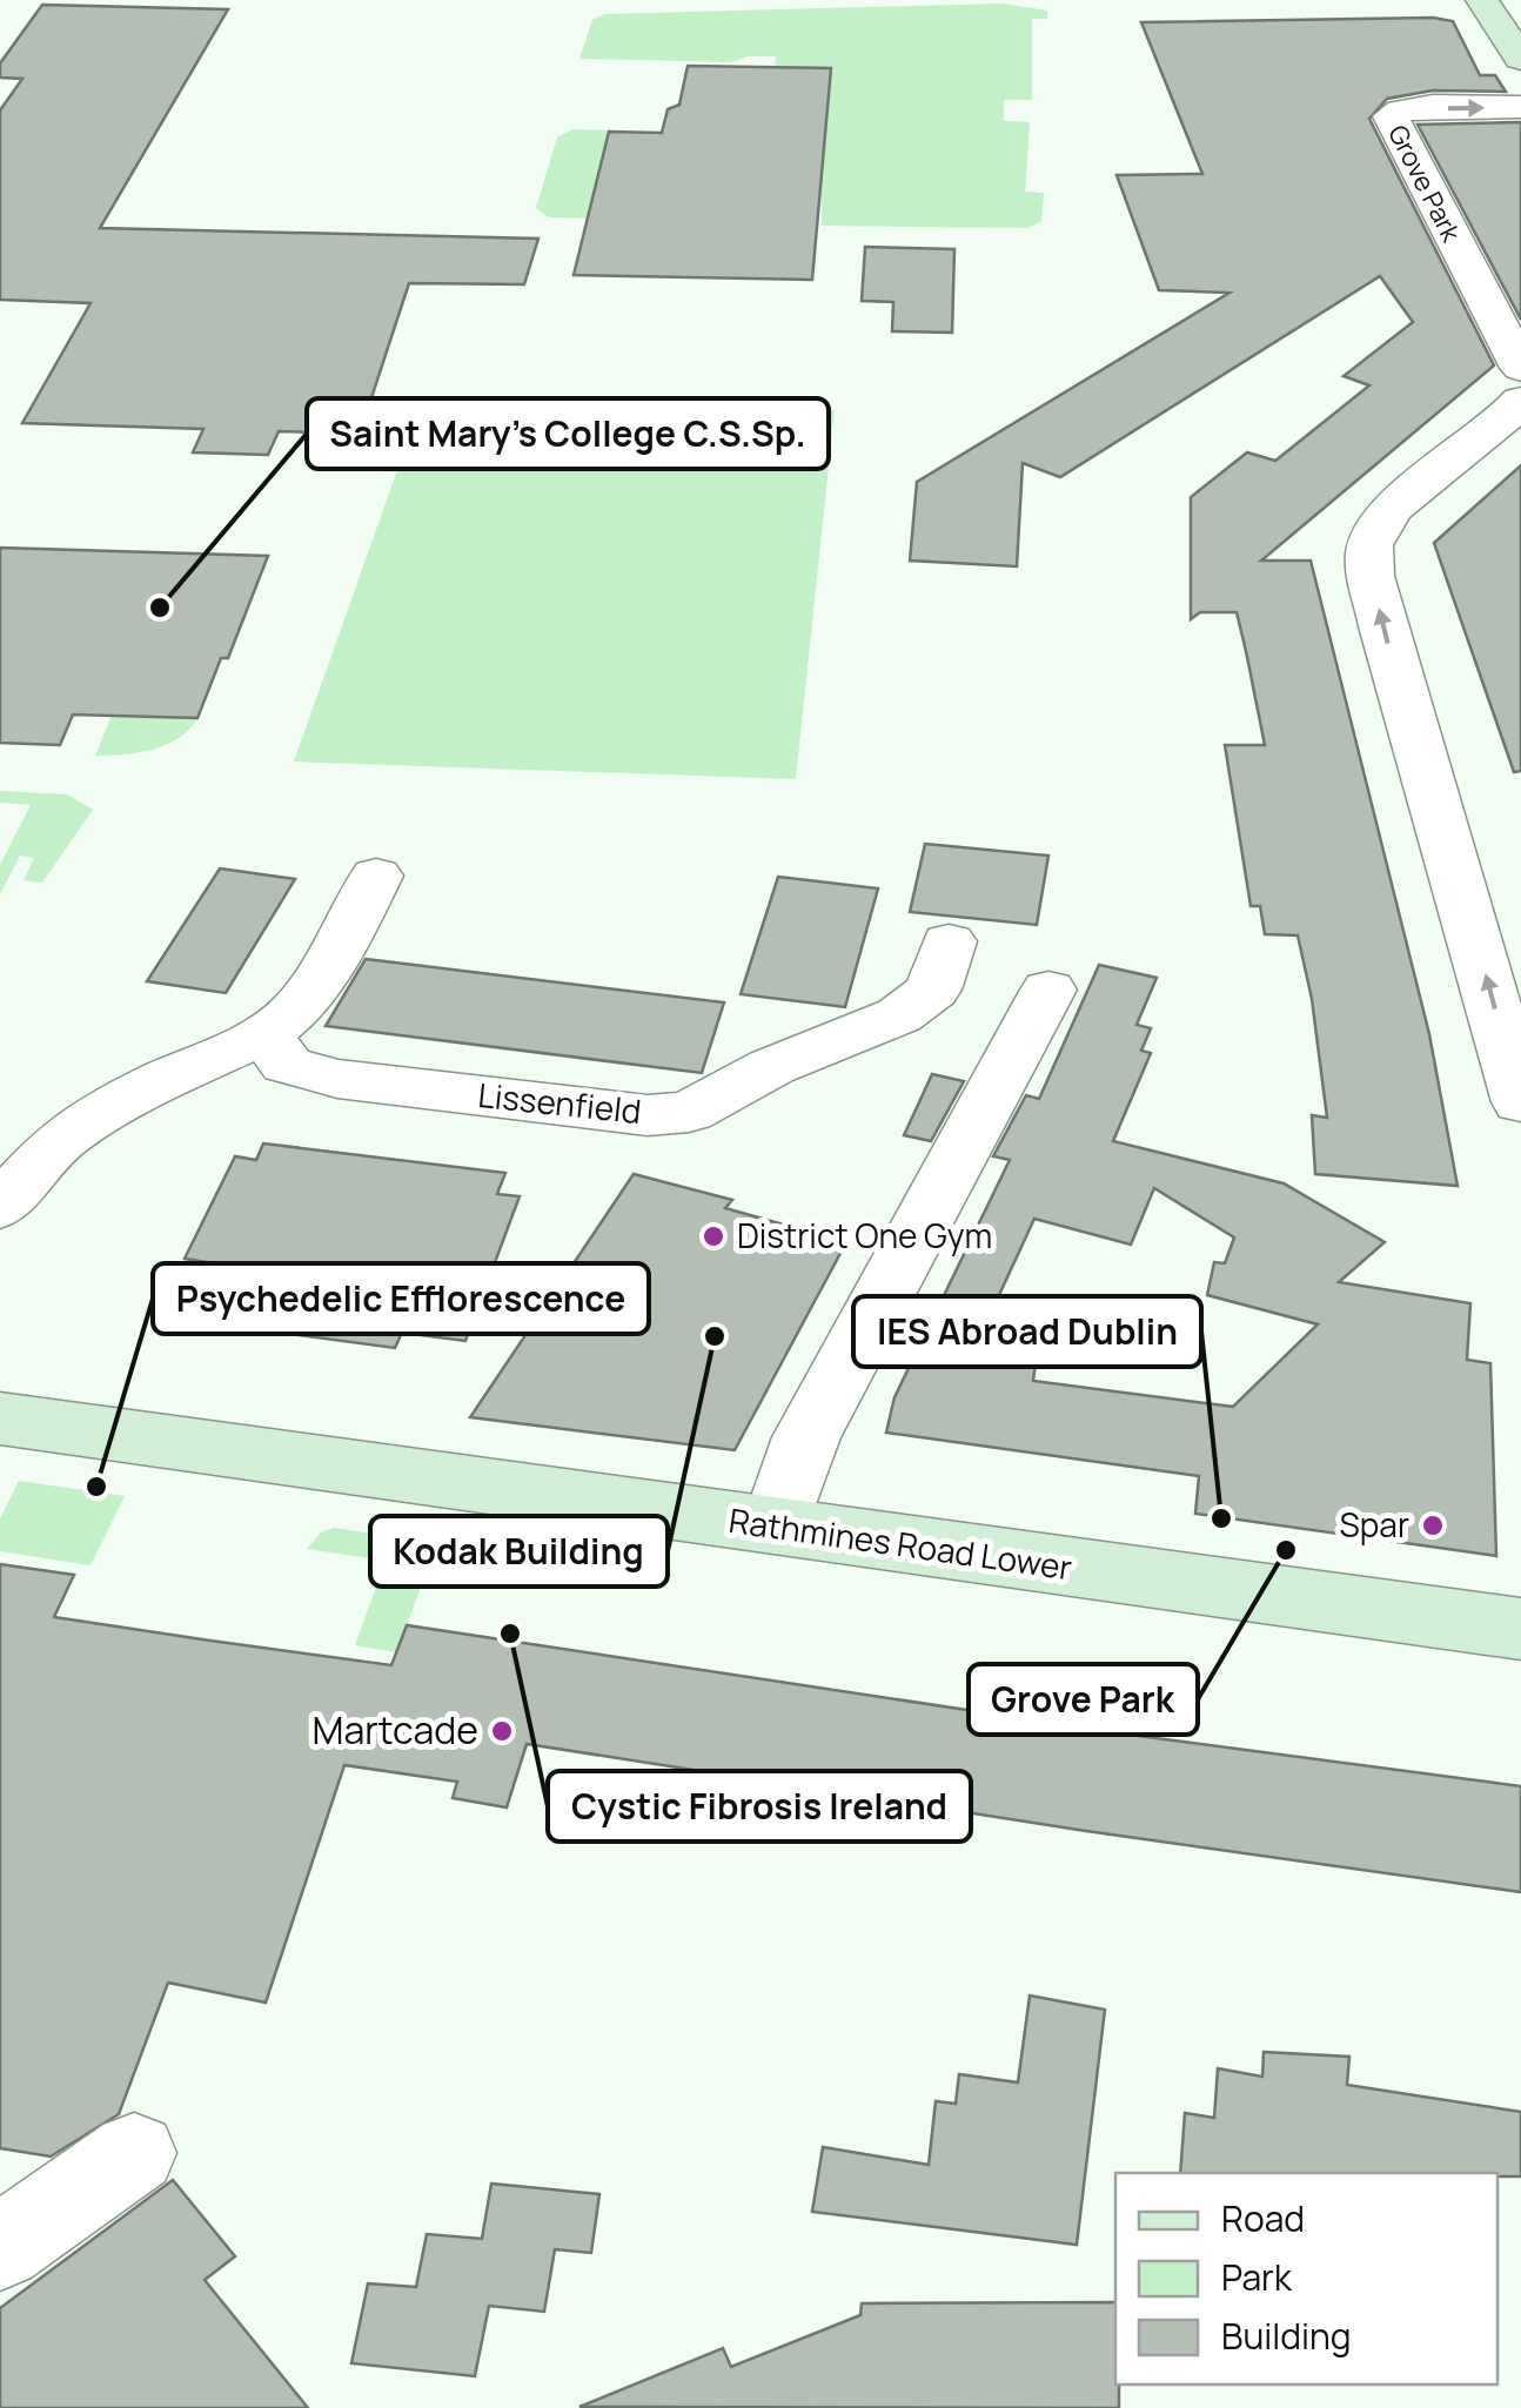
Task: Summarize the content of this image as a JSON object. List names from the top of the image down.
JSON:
{
  "streets": {
    "main road": ["Rathmines Road Lower"],
    "street": ["Grove Park", "Lissenfield"]
  },
  "places": [
    "Saint Mary's College C.S.Sp.",
    "District One Gym",
    "Kodak Building",
    "Psychedelic Efflorescence",
    "IES Abroad Dublin",
    "Spar",
    "Grove Park",
    "Cystic Fibrosis Ireland",
    "Martcade"
  ],
  "legend": ["Road", "Park", "Building"]
}
